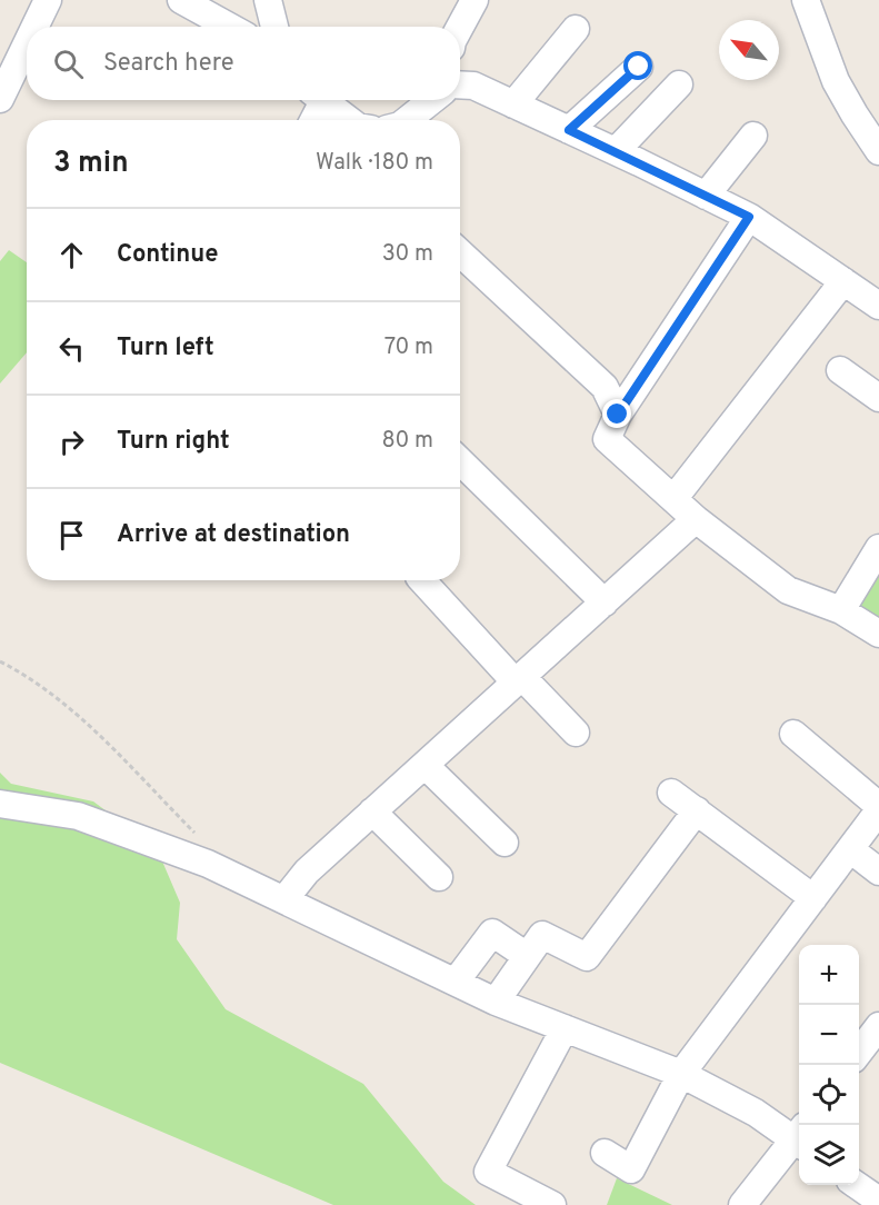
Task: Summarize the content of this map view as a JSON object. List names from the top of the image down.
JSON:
{
  "north": "top left",
  "page": {
    "search": "Search here",
    "heading": ["3 min", "Walk · 180 m"],
    "list": [
      ["Continue", "30 m"],
      ["Turn left", "70 m"],
      ["Turn right", "80 m"],
      "Arrive at destination"
    ],
    "map_buttons": ["+", "−"]
  }
}
